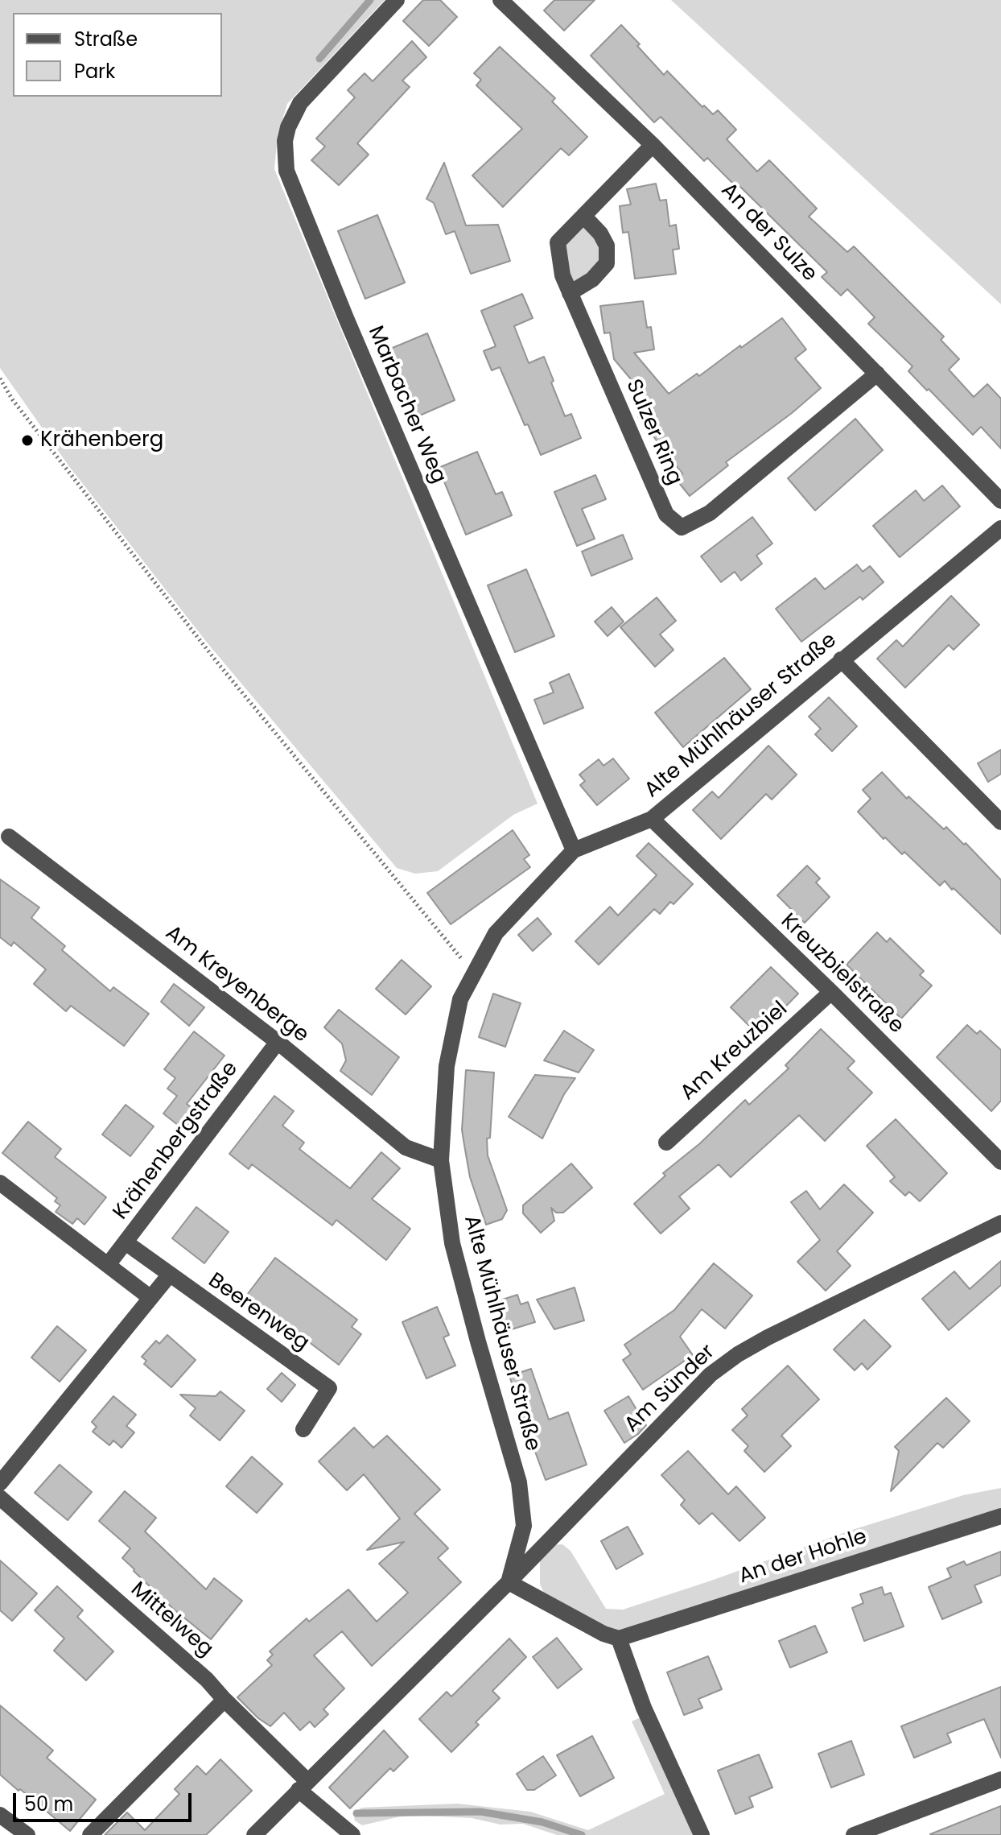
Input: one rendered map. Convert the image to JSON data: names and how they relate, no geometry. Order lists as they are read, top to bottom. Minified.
{"streets":{"street":["An der Sulze","Marbacher Weg","Sulzer Ring","Alte Mühlhäuser Straße","Kreuzbielstraße","Am Kreyenberge","Am Kreuzbiel","Krähenbergstraße","Beerenweg","Am Sünder","An der Hohle","Mittelweg"]},"crossings":[["An der Sulze","Sulzer Ring"],["Marbacher Weg","Alte Mühlhäuser Straße"],["Alte Mühlhäuser Straße","Kreuzbielstraße"],["Alte Mühlhäuser Straße","Am Kreyenberge"],["Alte Mühlhäuser Straße","Am Sünder"],["Kreuzbielstraße","Am Kreuzbiel"],["Am Kreyenberge","Krähenbergstraße"],["Krähenbergstraße","Beerenweg"]],"places":["Krähenberg"],"legend":["Straße","Park"],"scale_bar":"50 m"}
